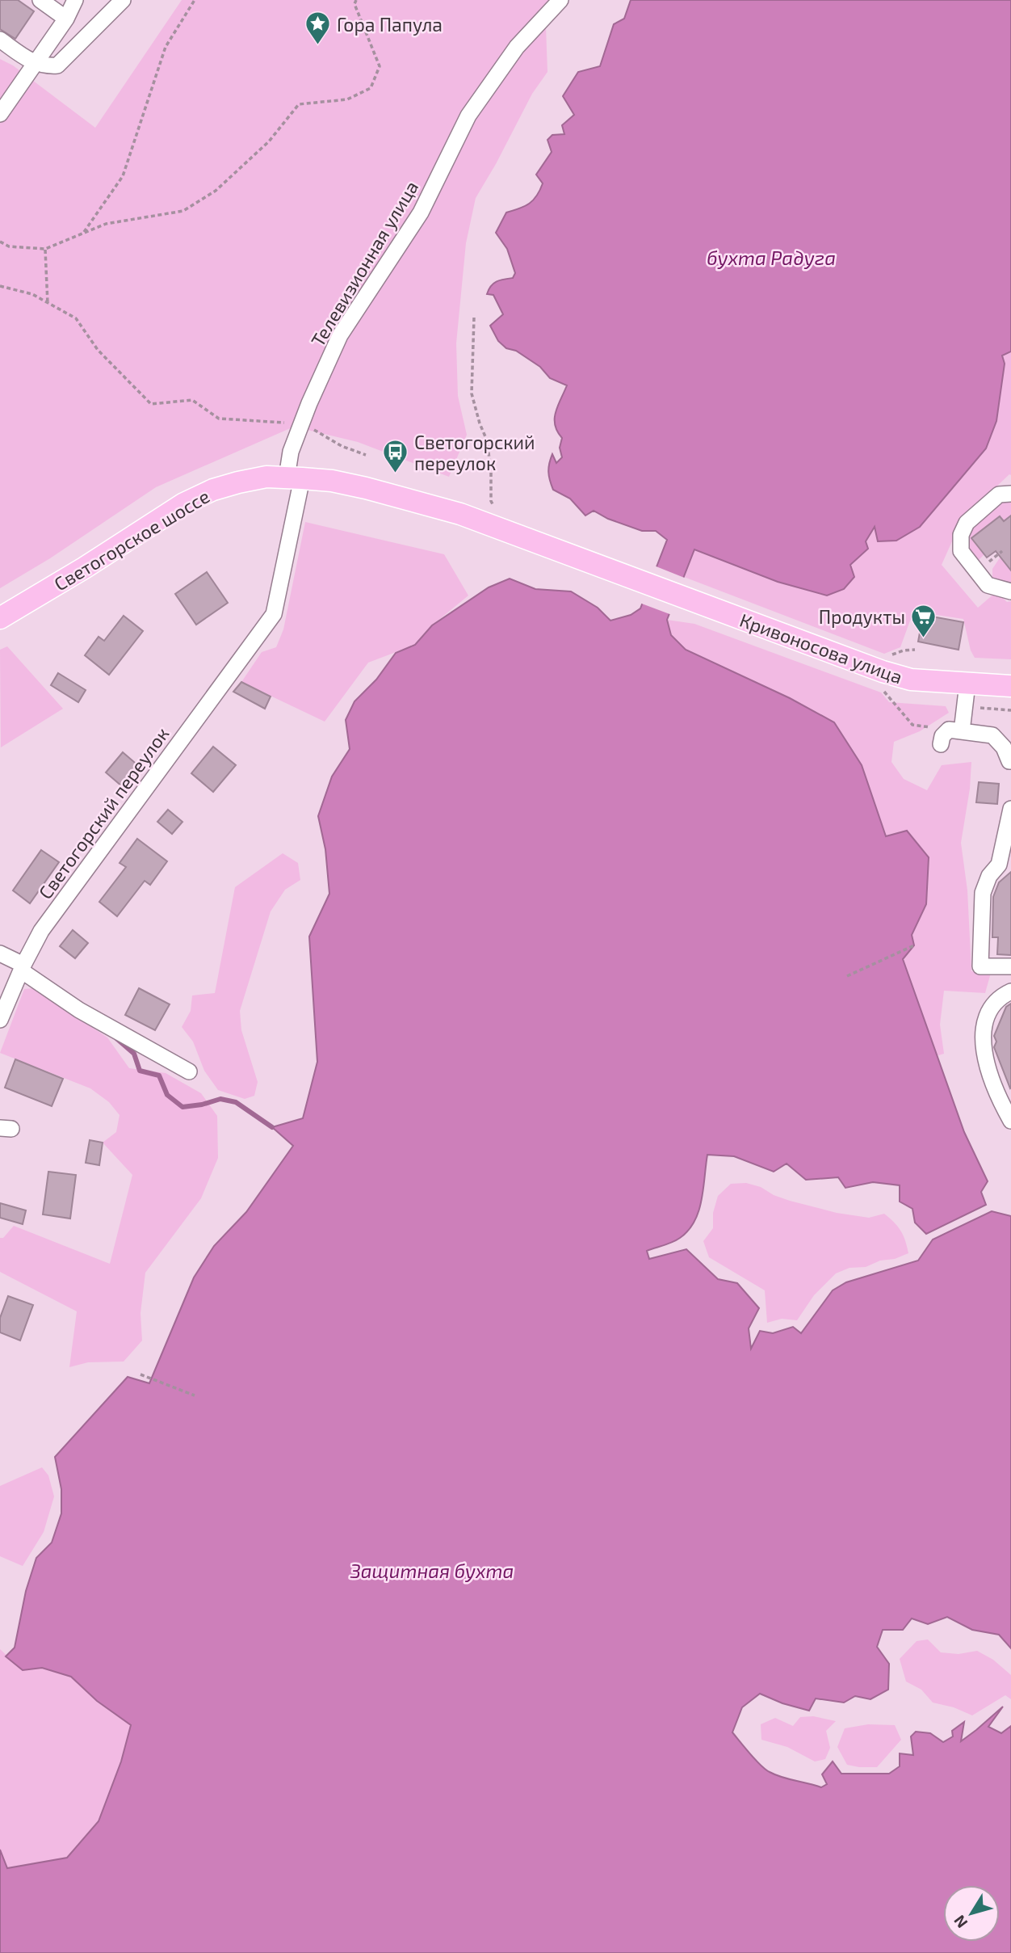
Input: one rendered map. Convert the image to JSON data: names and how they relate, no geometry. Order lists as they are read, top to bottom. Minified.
{"streets":{"main road":["Светогорское шоссе","Кривоносова улица"],"street":["Телевизионная улица","Светогорский переулок"]},"crossings":[["Телевизионная улица","Светогорское шоссе"],["Телевизионная улица","Светогорский переулок"],["Светогорское шоссе","Кривоносова улица"],["Светогорское шоссе","Светогорский переулок"]],"water":["бухта Радуга","Защитная бухта"],"places":{"place":["Гора Папула"],"bus stop":["Светогорский переулок"],"supermarket":["Продукты"]},"north":"bottom left"}
